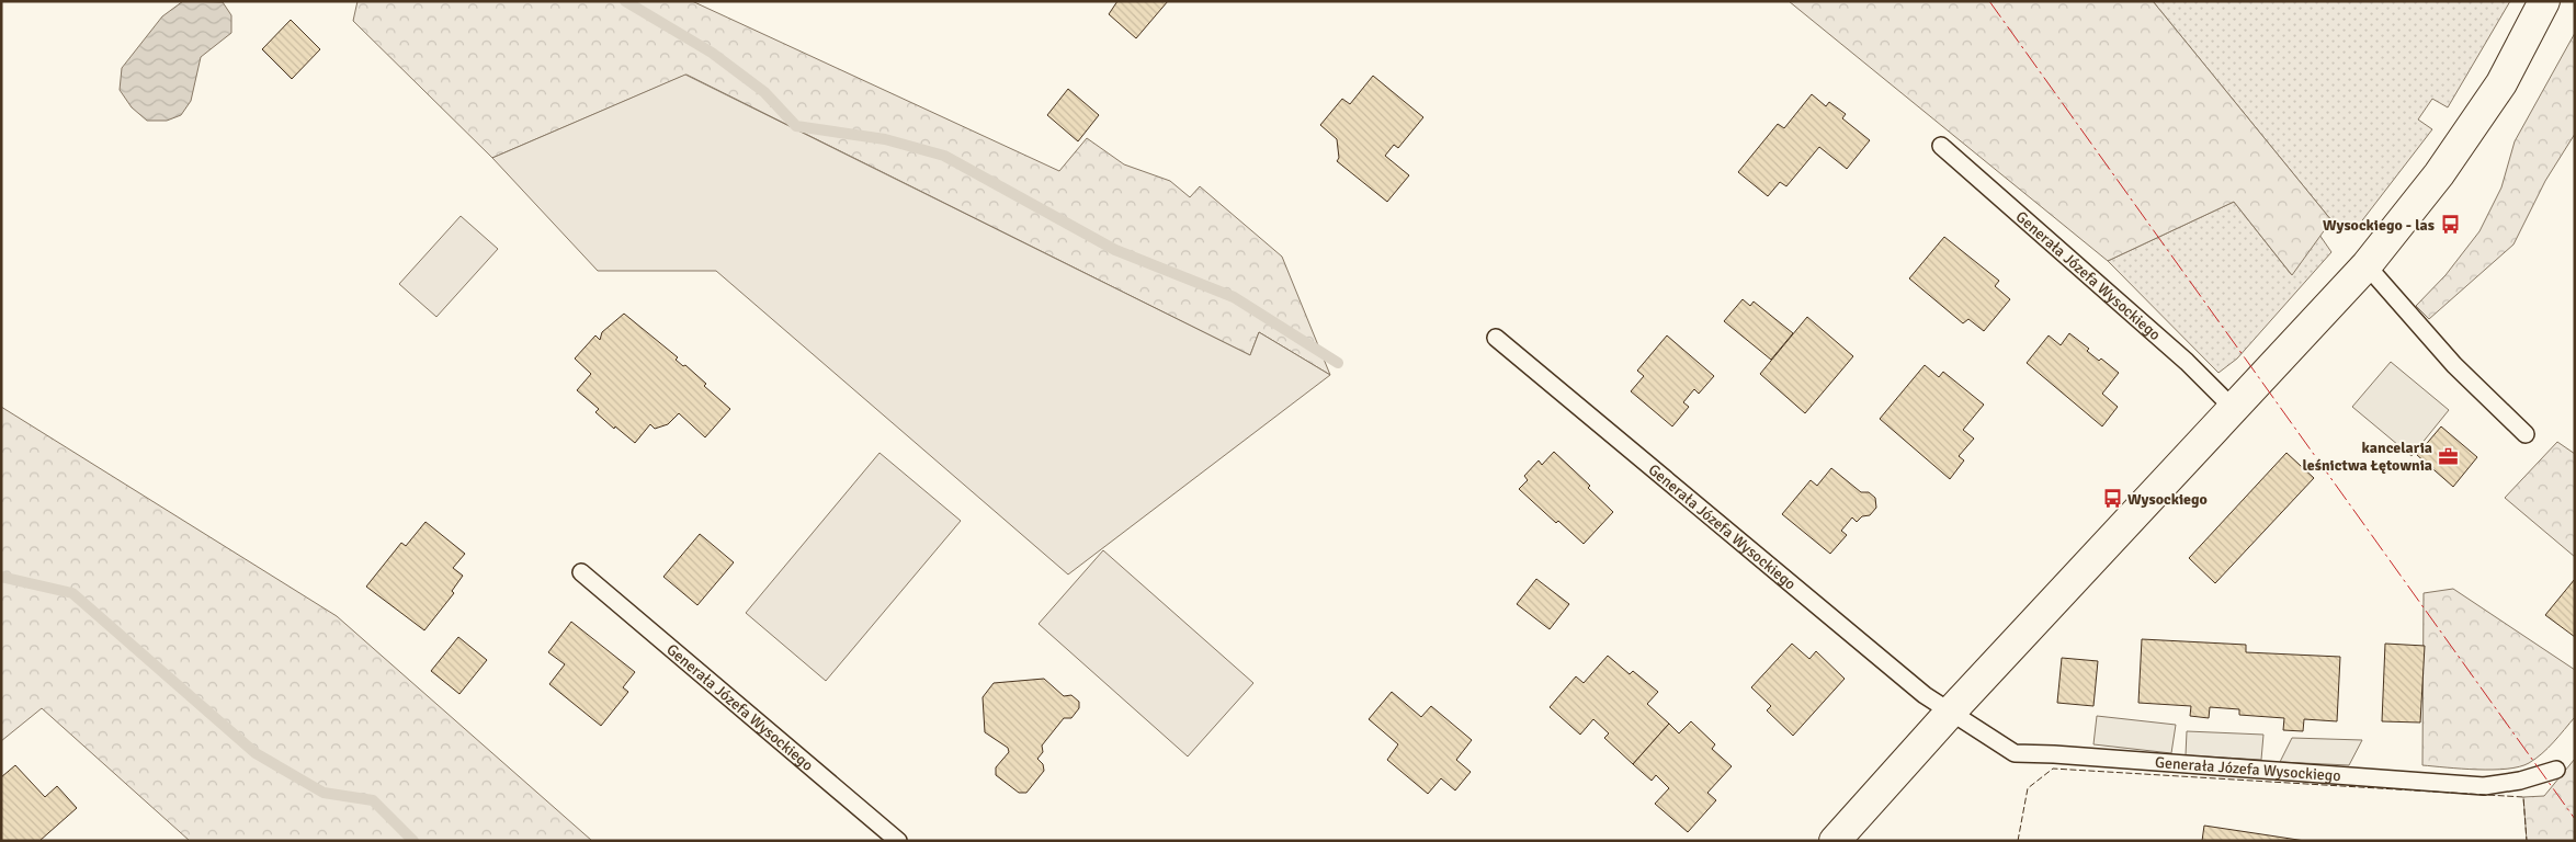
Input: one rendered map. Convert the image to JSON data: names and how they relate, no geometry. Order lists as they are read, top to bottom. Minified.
{"streets":{"lane":["Generała Józefa Wysockiego"]},"places":{"bus stop":["Wysockiego - las","Wysockiego"],"office":["kancelaria leśnictwa Łętownia"]}}
